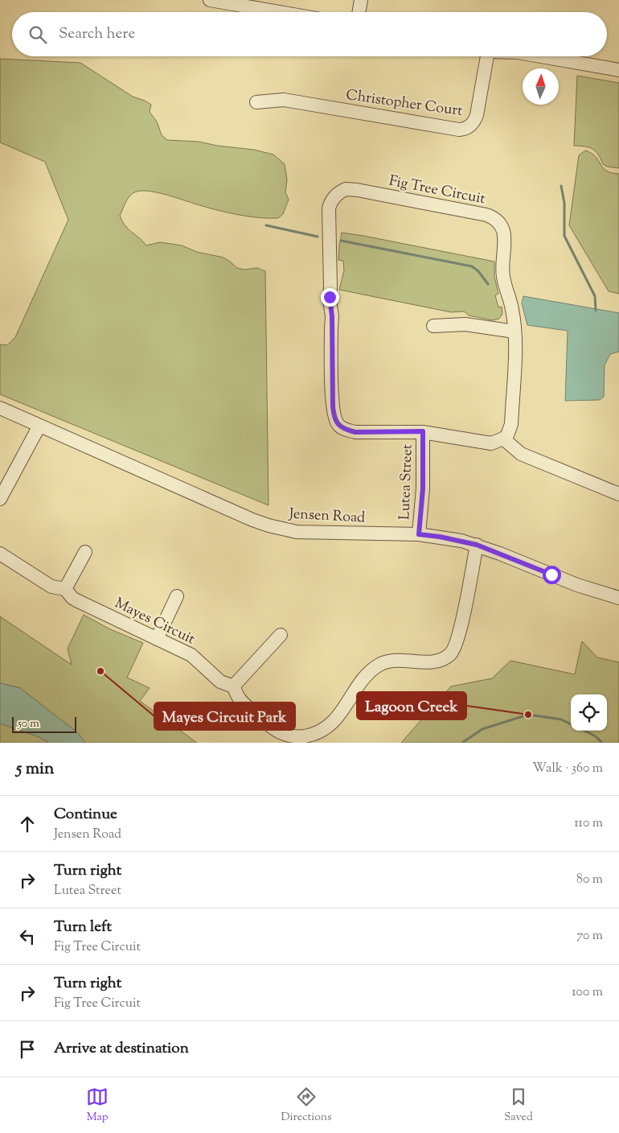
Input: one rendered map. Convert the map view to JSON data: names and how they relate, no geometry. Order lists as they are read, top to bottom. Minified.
{"streets":{"street":["Christopher Court","Fig Tree Circuit","Lutea Street","Jensen Road","Mayes Circuit"]},"crossings":[["Fig Tree Circuit","Lutea Street"],["Lutea Street","Jensen Road"],["Jensen Road","Mayes Circuit"]],"places":["Mayes Circuit Park","Lagoon Creek"],"scale_bar":"50 m","north":"top","page":{"search":"Search here","scale":"50 m","heading":["5 min","Walk · 360 m"],"list":[["Continue","Jensen Road","110 m"],["Turn right","Lutea Street","80 m"],["Turn left","Fig Tree Circuit","70 m"],["Turn right","Fig Tree Circuit","100 m"],"Arrive at destination"],"nav":["Map","Directions","Saved"]}}
